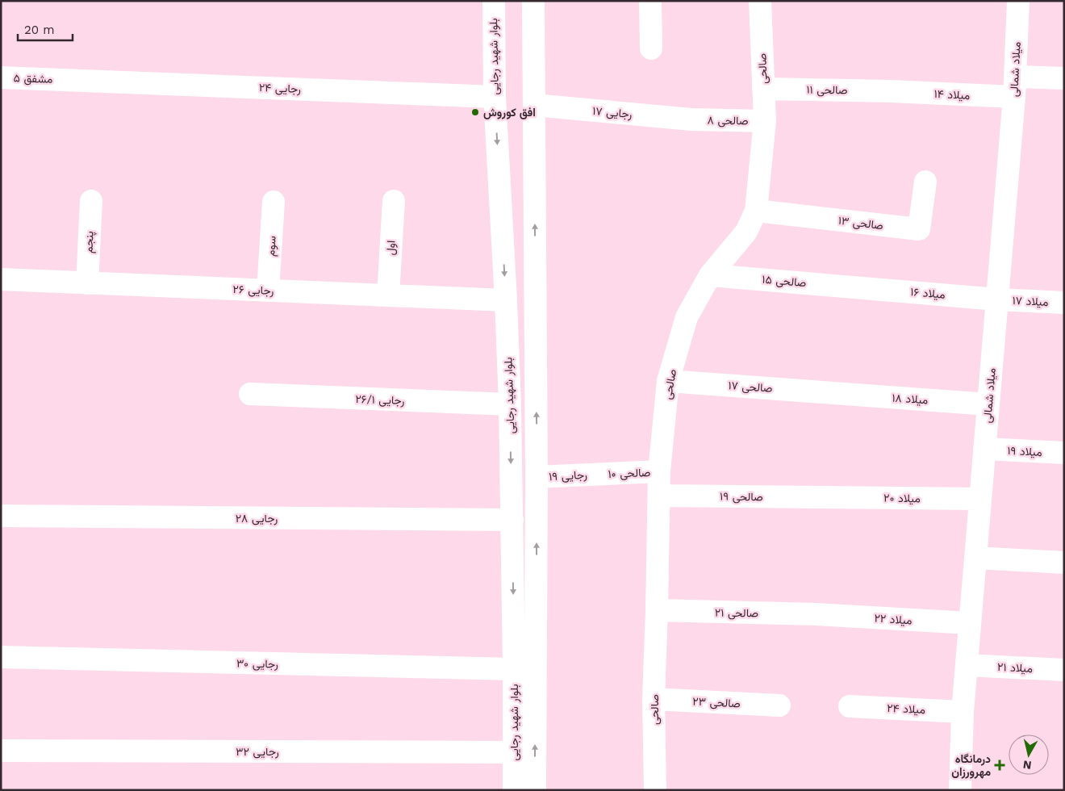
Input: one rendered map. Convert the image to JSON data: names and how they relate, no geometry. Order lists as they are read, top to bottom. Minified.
{"streets":{"street":["بلوار شهید رجایی","صالحی","میلاد شمالی","مشفق ۵","رجایی ۲۴","صالحی ۱۱","میلاد ۱۴","رجایی ۱۷","صالحی ۸","صالحی ۱۳","پنجم","سوم","اول","صالحی ۱۵","رجایی ۲۶","میلاد ۱۶","میلاد ۱۷","صالحی ۱۷","میلاد ۱۸","رجایی ۲۶/۱","میلاد ۱۹","صالحی ۱۰","رجایی ۱۹","صالحی ۱۹","میلاد ۲۰","رجایی ۲۸","صالحی ۲۱","میلاد ۲۲","رجایی ۳۰","میلاد ۲۱","صالحی ۲۳","میلاد ۲۴","رجایی ۳۲"]},"crossings":[["بلوار شهید رجایی","رجایی ۲۴"],["بلوار شهید رجایی","رجایی ۱۷"],["بلوار شهید رجایی","رجایی ۲۶"],["بلوار شهید رجایی","رجایی ۲۶/۱"],["بلوار شهید رجایی","رجایی ۱۹"],["بلوار شهید رجایی","رجایی ۲۸"],["بلوار شهید رجایی","رجایی ۳۰"],["بلوار شهید رجایی","رجایی ۳۲"],["صالحی","صالحی ۱۱"],["صالحی","صالحی ۸"],["صالحی","صالحی ۱۳"],["صالحی","صالحی ۱۵"],["صالحی","صالحی ۱۷"],["صالحی","صالحی ۱۰"],["صالحی","صالحی ۱۹"],["صالحی","صالحی ۲۱"],["صالحی","صالحی ۲۳"],["میلاد شمالی","میلاد ۱۴"],["میلاد شمالی","میلاد ۱۶"],["میلاد شمالی","میلاد ۱۷"],["میلاد شمالی","میلاد ۱۸"],["میلاد شمالی","میلاد ۱۹"],["میلاد شمالی","میلاد ۲۰"],["میلاد شمالی","میلاد ۲۲"],["میلاد شمالی","میلاد ۲۱"],["میلاد شمالی","میلاد ۲۴"],["مشفق ۵","رجایی ۲۴"],["صالحی ۱۱","میلاد ۱۴"],["رجایی ۱۷","صالحی ۸"],["پنجم","رجایی ۲۶"],["سوم","رجایی ۲۶"],["اول","رجایی ۲۶"],["صالحی ۱۵","میلاد ۱۶"],["میلاد ۱۶","میلاد ۱۷"],["صالحی ۱۷","میلاد ۱۸"],["صالحی ۱۰","رجایی ۱۹"],["صالحی ۱۹","میلاد ۲۰"],["صالحی ۲۱","میلاد ۲۲"]],"places":{"other":["افق کوروش"],"health":["درمانگاه مهرورزان"]},"scale_bar":"20 m","north":"bottom"}
